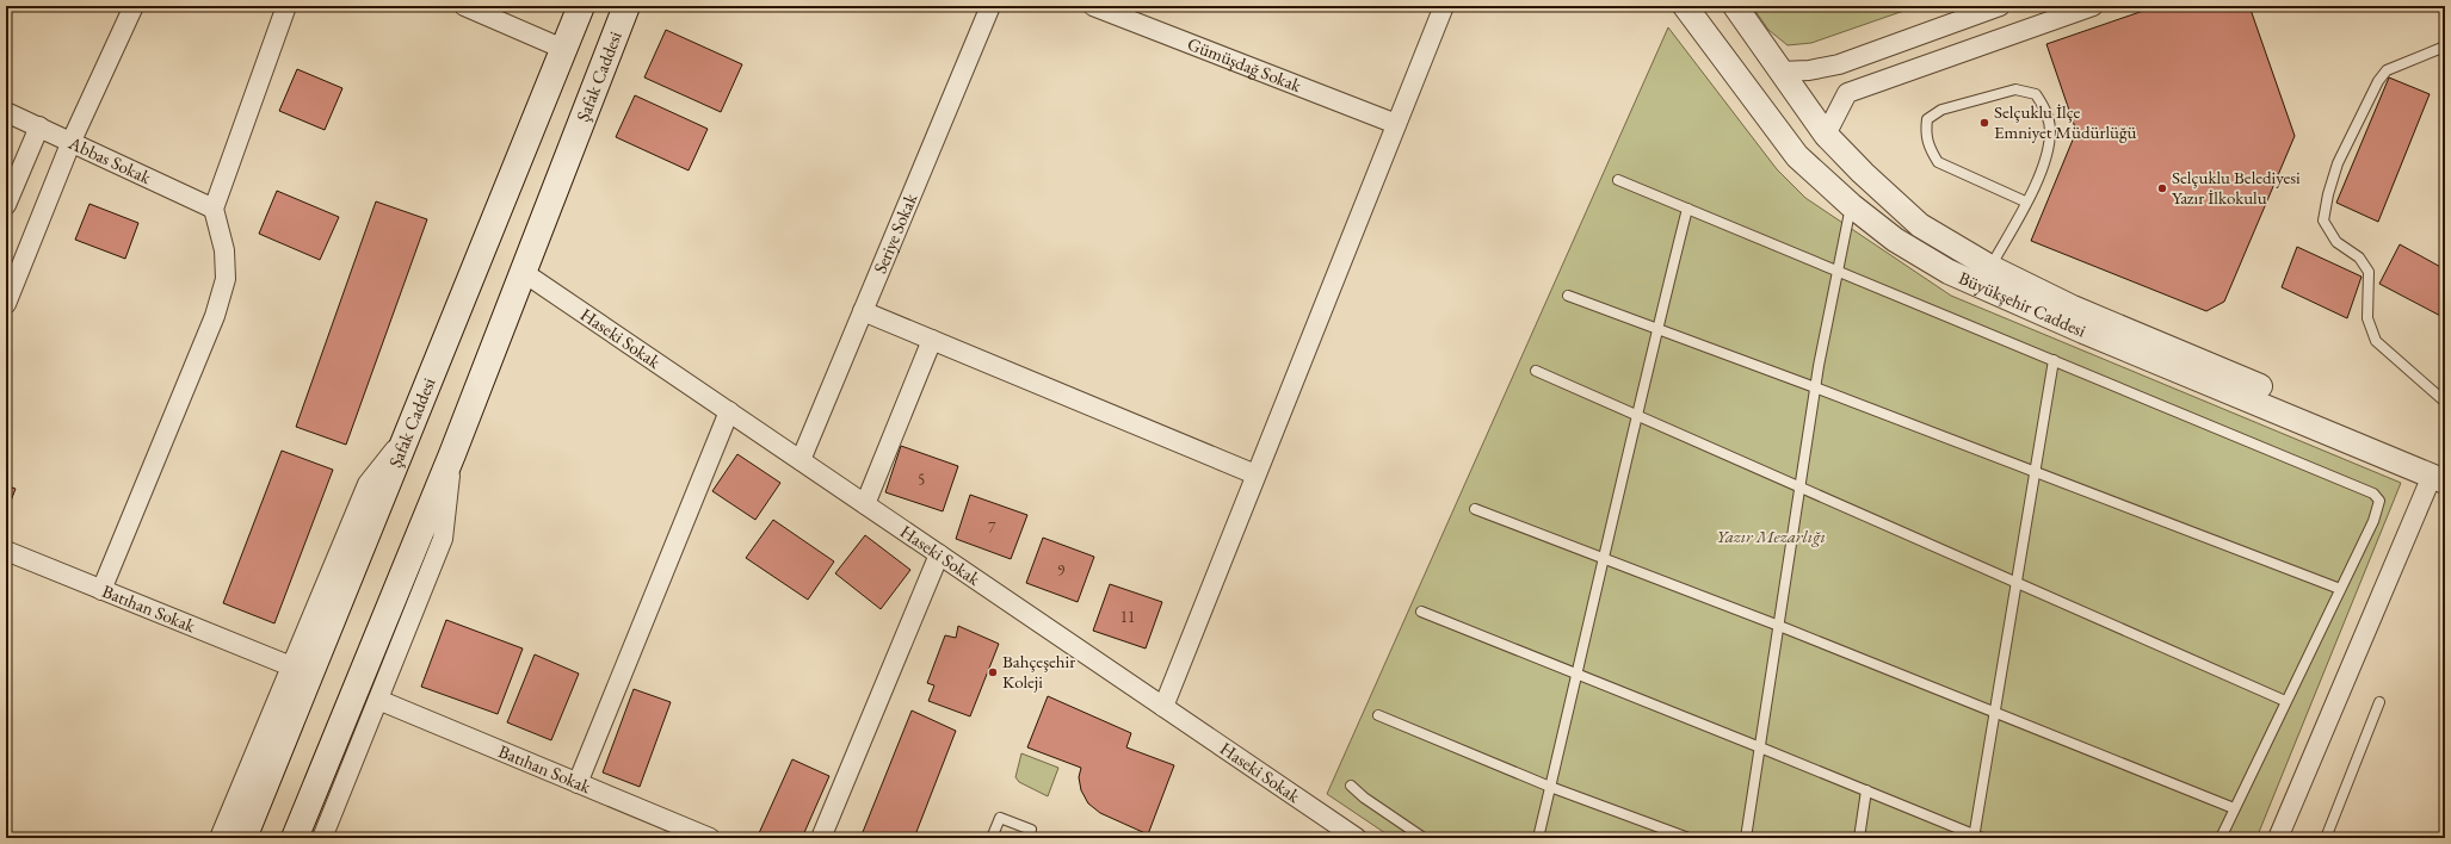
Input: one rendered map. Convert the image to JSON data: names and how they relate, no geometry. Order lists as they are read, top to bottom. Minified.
{"streets":{"main road":["Şafak Caddesi"],"street":["Gümüşdağ Sokak","Abbas Sokak","Seriye Sokak","Büyükşehir Caddesi","Haseki Sokak","Batıhan Sokak"]},"crossings":[["Şafak Caddesi","Haseki Sokak"],["Seriye Sokak","Haseki Sokak"]],"parks":["Yazır Mezarlığı"],"places":["Selçuklu İlçe Emniyet Müdürlüğü","Selçuklu Belediyesi Yazır İlkokulu","Bahçeşehir Koleji"],"house_numbers":["5","7","9","11"]}
